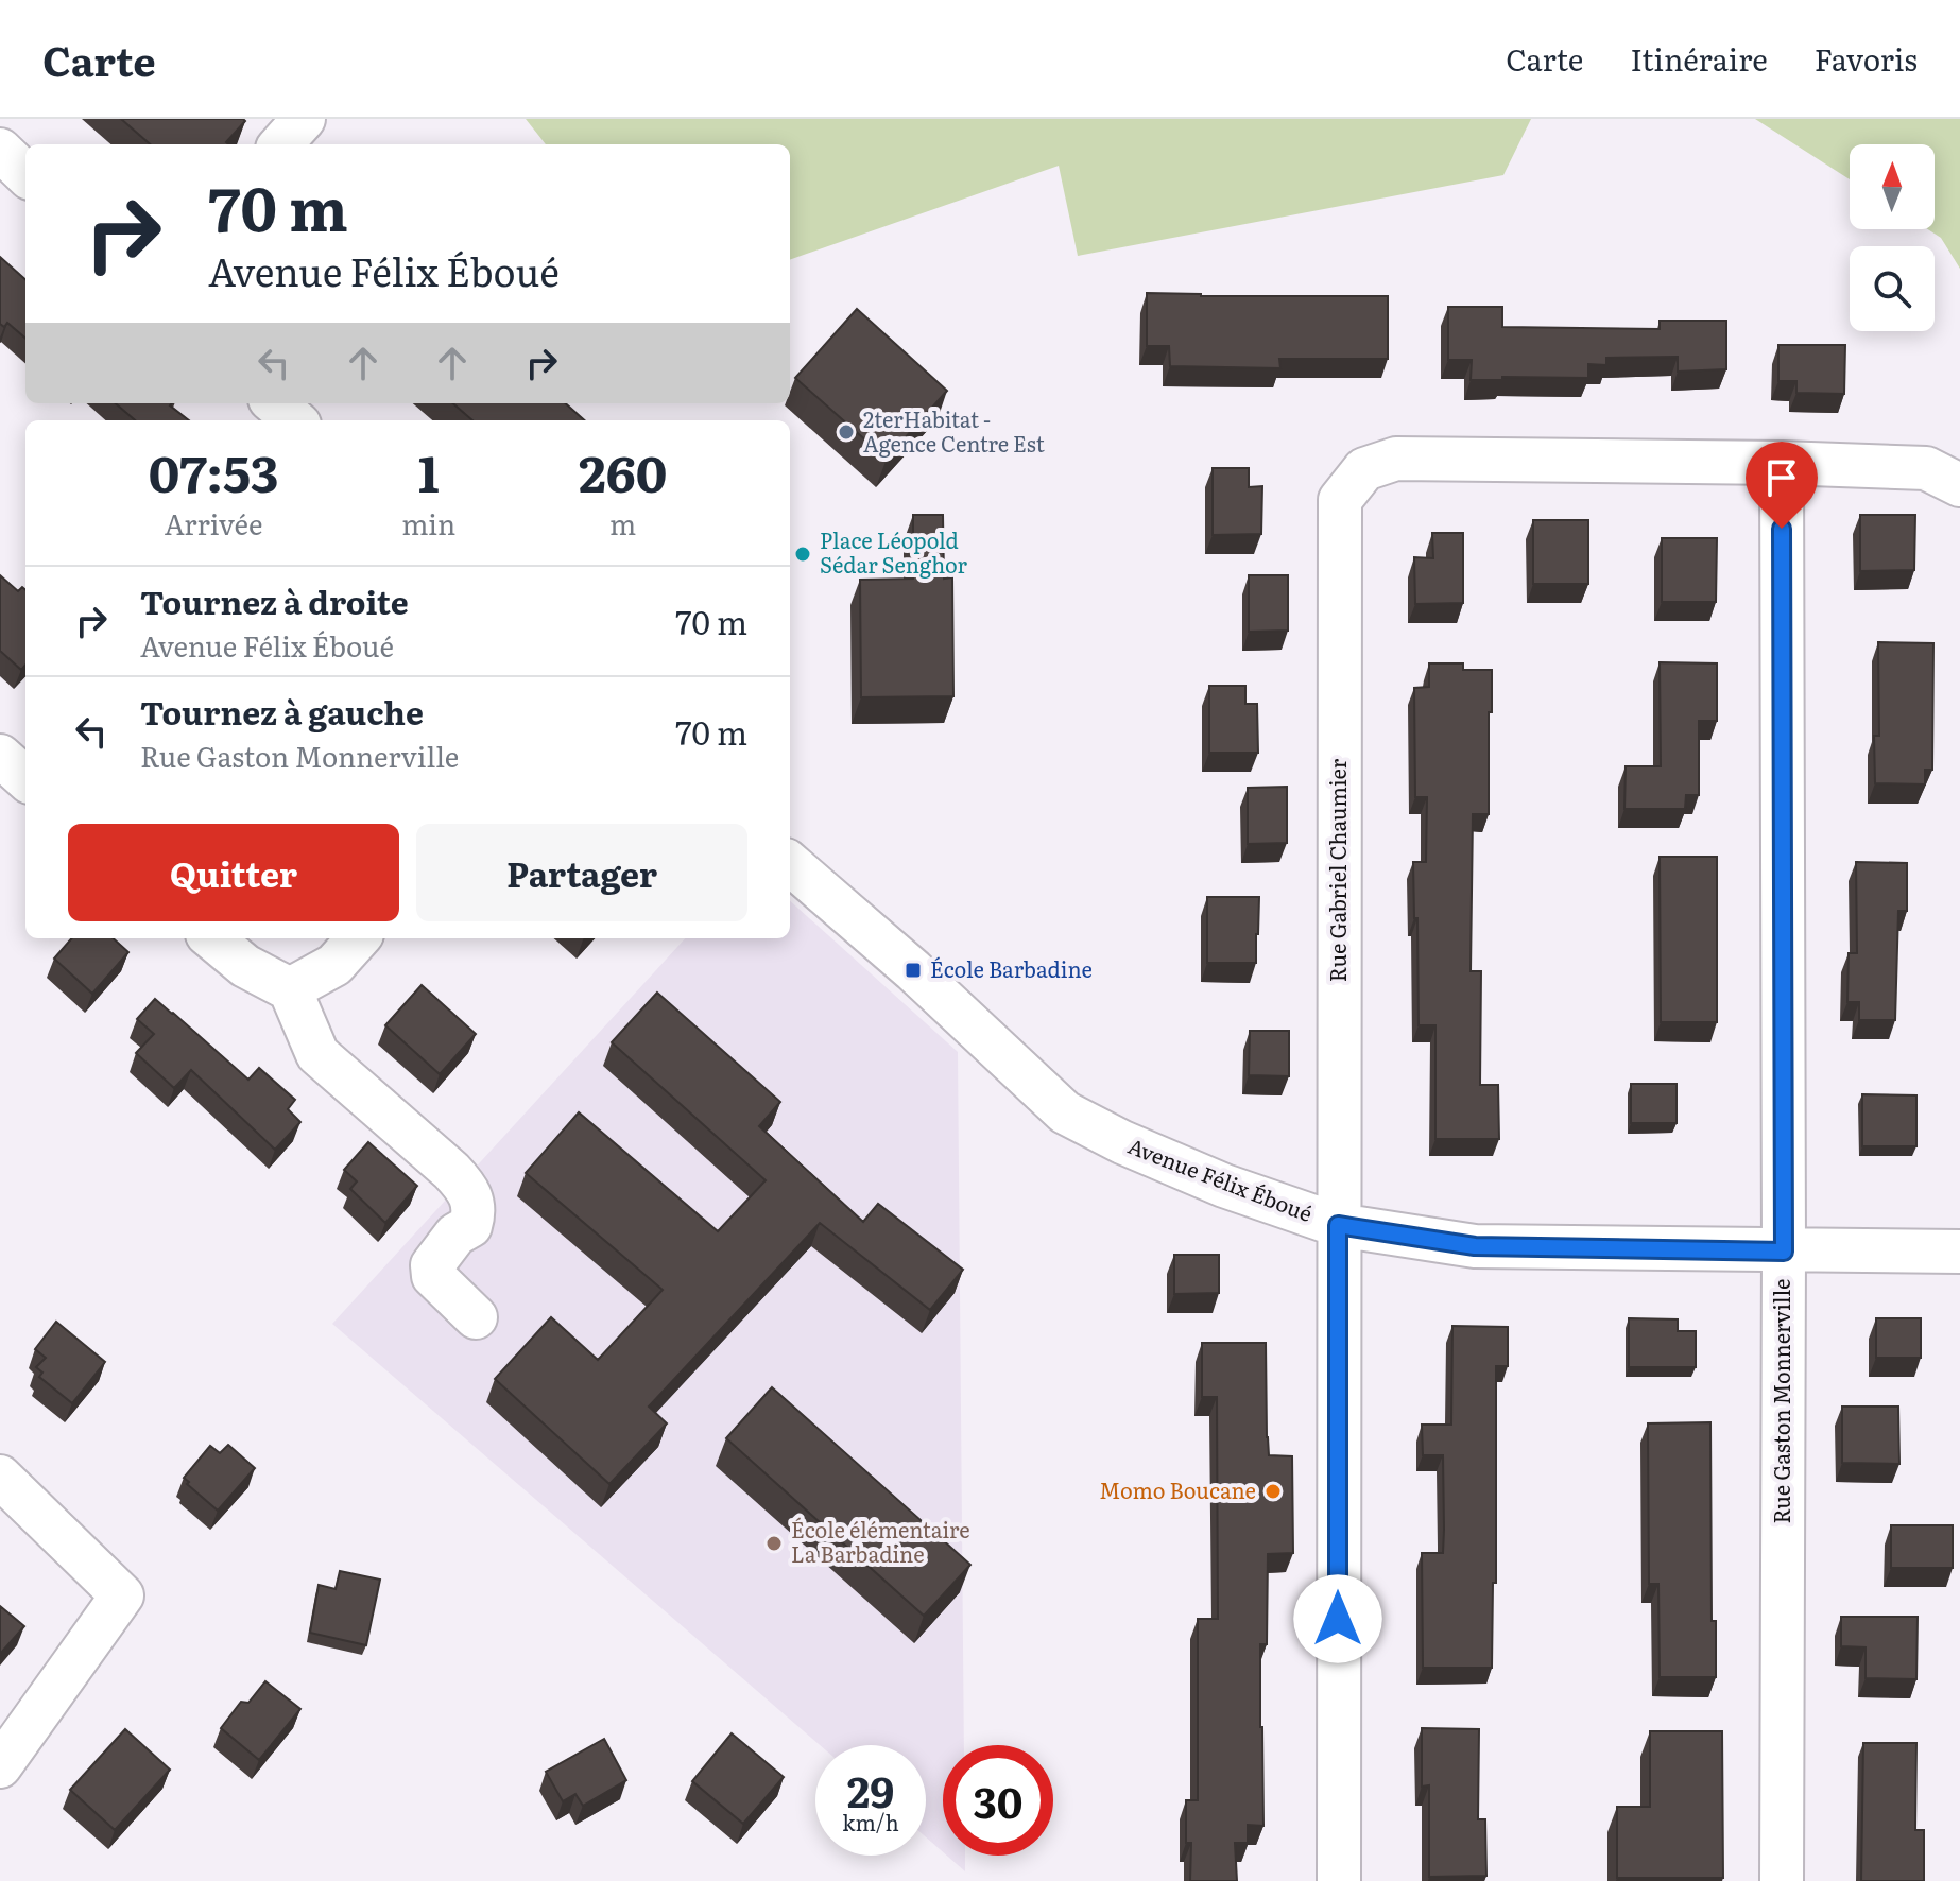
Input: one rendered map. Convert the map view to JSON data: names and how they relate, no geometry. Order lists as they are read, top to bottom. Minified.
{"streets":{"street":["Rue Gabriel Chaumier","Avenue Félix Éboué","Rue Gaston Monnerville"]},"crossings":[["Rue Gabriel Chaumier","Avenue Félix Éboué"],["Rue Gabriel Chaumier","Rue Gaston Monnerville"],["Avenue Félix Éboué","Rue Gaston Monnerville"]],"places":{"other":["2terHabitat - Agence Centre Est","Place Léopold Sédar Senghor","Momo Boucane","École élémentaire La Barbadine"],"transit":["École Barbadine"]},"north":"top","page":{"header":"Carte","nav":["Carte","Itinéraire","Favoris"],"turn":["70 m","Avenue Félix Éboué"],"eta":["07:53","Arrivée","1","min","260","m"],"list":[{"name":"Tournez à droite","note":"Avenue Félix Éboué","value":"70 m"},{"name":"Tournez à gauche","note":"Rue Gaston Monnerville","value":"70 m"}],"buttons":["Quitter","Partager"],"speed":"29 km/h","limit":"30"}}
